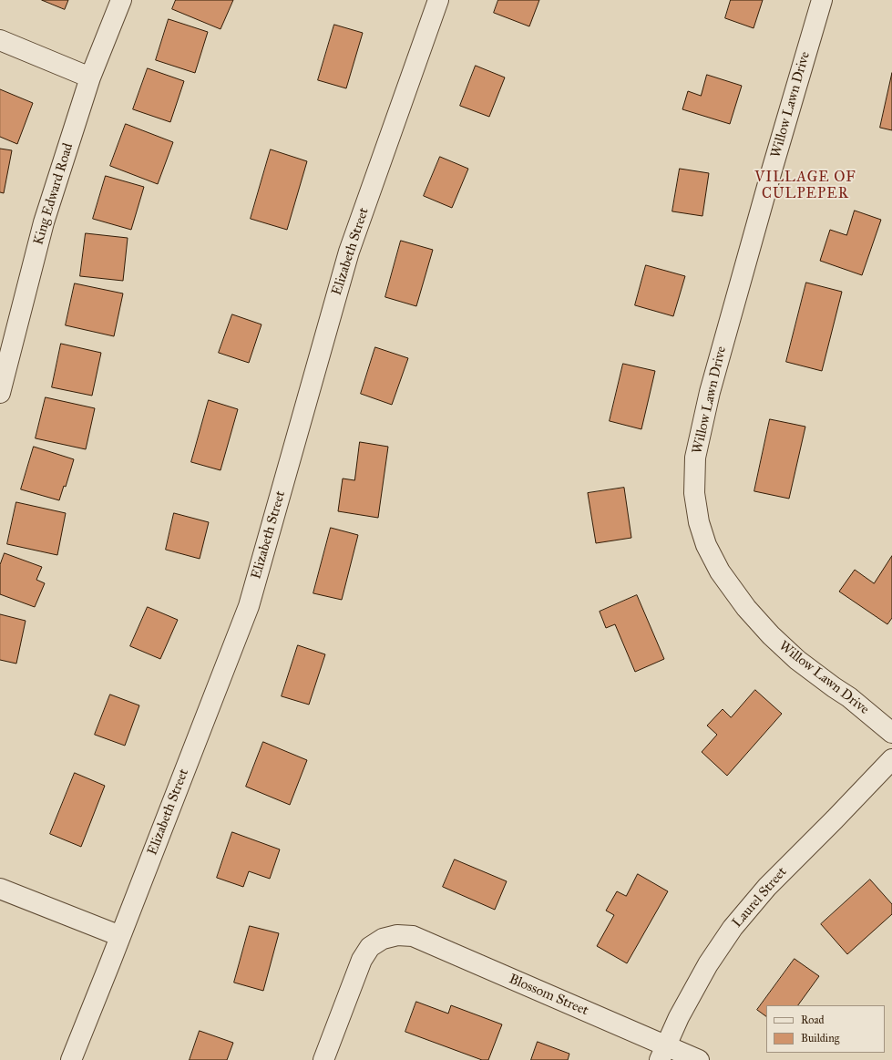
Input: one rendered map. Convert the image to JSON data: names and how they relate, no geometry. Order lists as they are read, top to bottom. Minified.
{"streets":{"street":["Willow Lawn Drive","King Edward Road","Elizabeth Street","Laurel Street","Blossom Street"]},"crossings":[["Laurel Street","Blossom Street"]],"districts":["VILLAGE OF CULPEPER"],"legend":["Road","Building"]}
